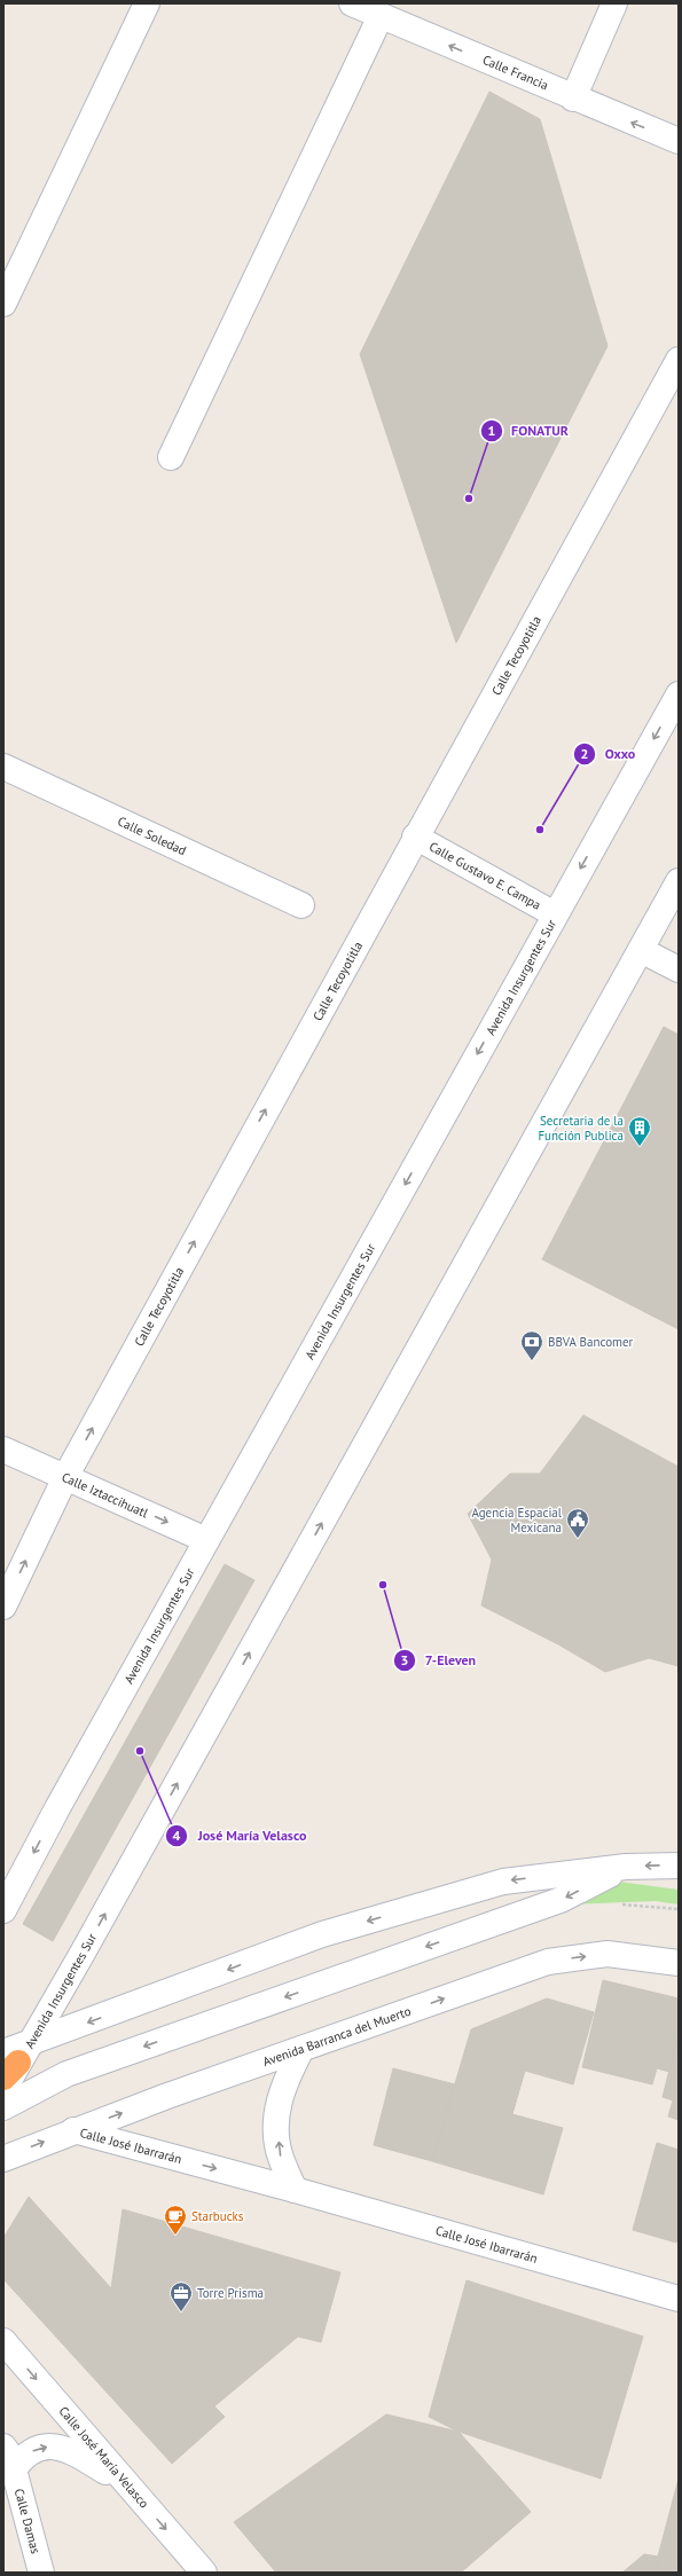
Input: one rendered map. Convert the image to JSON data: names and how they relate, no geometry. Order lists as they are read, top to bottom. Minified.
{"streets":{"street":["Calle Francia","Calle Tecoyotitla","Calle Soledad","Calle Gustavo E. Campa","Avenida Insurgentes Sur","Calle Iztaccihuatl","Avenida Barranca del Muerto","Calle José Ibarrarán","Calle José María Velasco","Calle Damas"]},"crossings":[["Calle Tecoyotitla","Calle Gustavo E. Campa"],["Calle Tecoyotitla","Calle Iztaccihuatl"],["Calle Gustavo E. Campa","Avenida Insurgentes Sur"],["Avenida Insurgentes Sur","Calle Iztaccihuatl"],["Avenida Barranca del Muerto","Calle José Ibarrarán"]],"one_way":["Calle Francia","Calle Tecoyotitla","Calle Iztaccihuatl","Calle José Ibarrarán","Calle José María Velasco"],"places":{"other":["FONATUR","Oxxo","7-Eleven","José María Velasco"],"building":["Secretaria de la Función Publica"],"bank":["BBVA Bancomer"],"public building":["Agencia Espacial Mexicana"],"cafe":["Starbucks"],"office":["Torre Prisma"]}}
